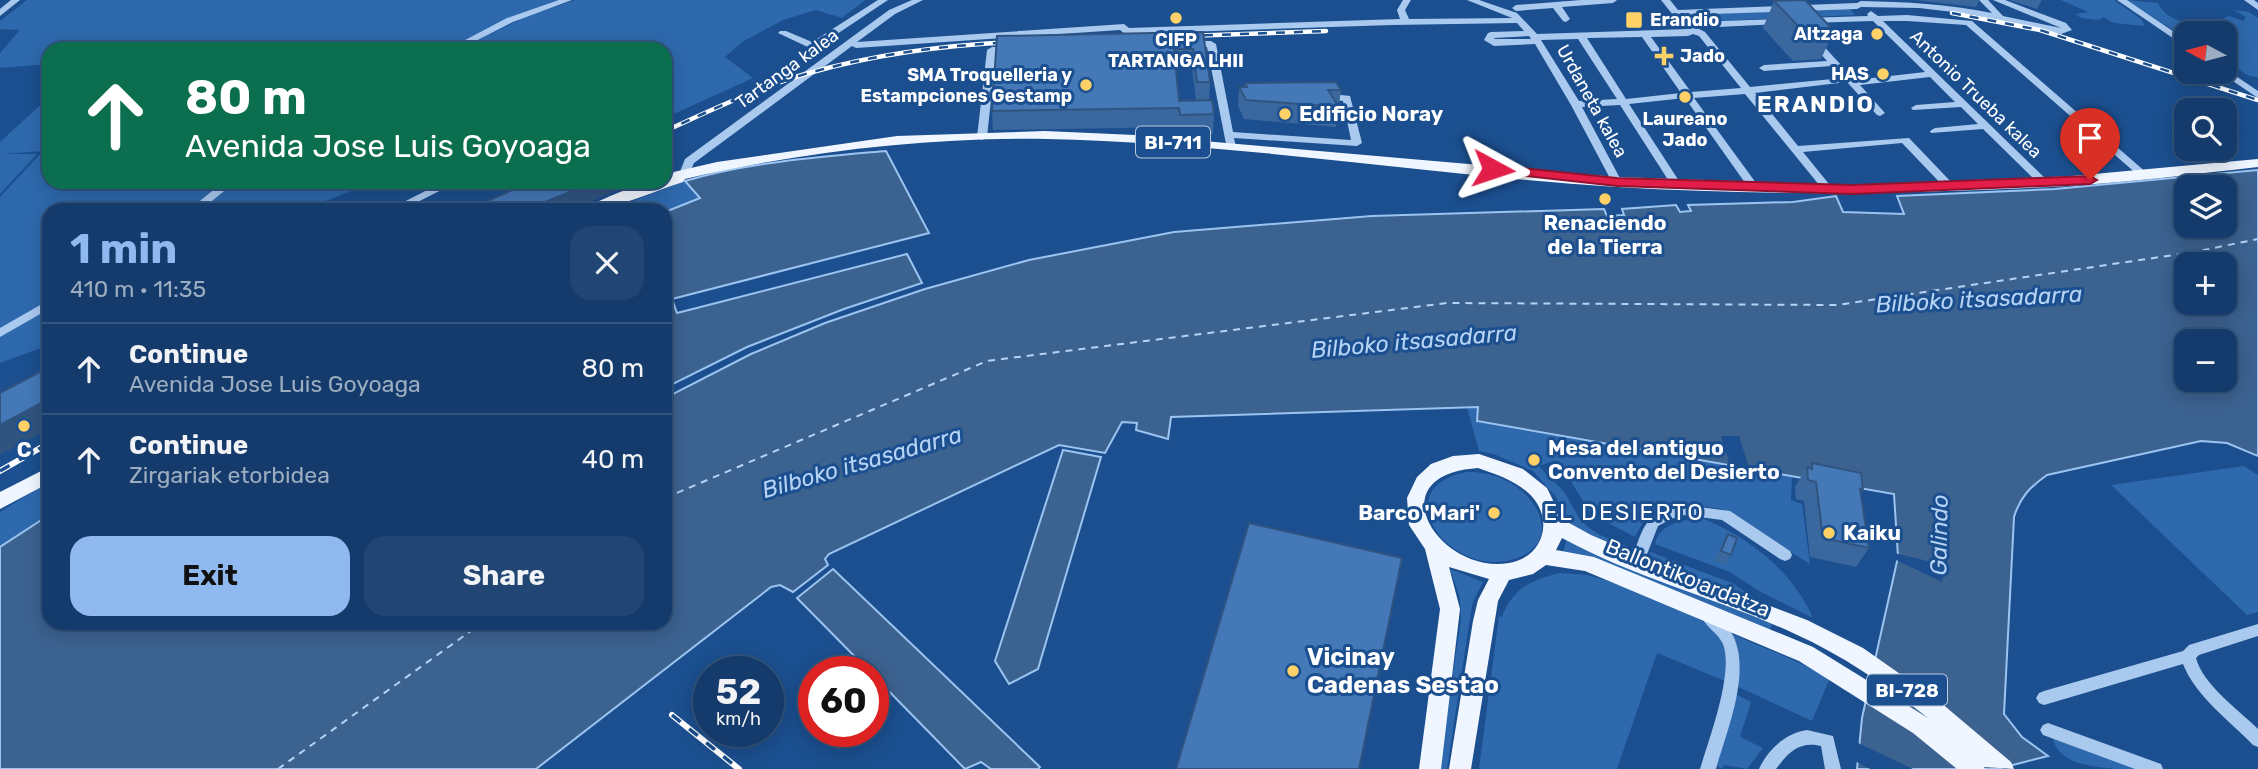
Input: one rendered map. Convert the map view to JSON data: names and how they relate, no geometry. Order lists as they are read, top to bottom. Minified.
{"streets":{"main road":["BI-711","Ballontiko ardatza","BI-728"],"street":["Tartanga kalea","Antonio Trueba kalea","Urdaneta kalea"]},"crossings":[["Tartanga kalea","BI-711"],["Antonio Trueba kalea","BI-711"],["Urdaneta kalea","BI-711"]],"districts":["ERANDIO","EL DESIERTO"],"water":["Bilboko itsasadarra","Galindo"],"places":{"other":["CIFP TARTANGA LHII","Altzaga","HAS","SMA Troquelleria y Estampciones Gestamp","Laureano Jado","Edificio Noray","Renaciendo de la Tierra","C","Mesa del antiguo Convento del Desierto","Barco 'Mari'","Kaiku","Vicinay Cadenas Sestao"],"transit":["Erandio"],"health":["Jado"]},"north":"left","page":{"map_buttons":["+","−"],"turn":["80 m","Avenida Jose Luis Goyoaga"],"heading":["1 min","410 m · 11:35"],"list":[{"name":"Continue","note":"Avenida Jose Luis Goyoaga","value":"80 m"},{"name":"Continue","note":"Zirgariak etorbidea","value":"40 m"}],"buttons":["Exit","Share"],"speed":"52 km/h","limit":"60"}}
